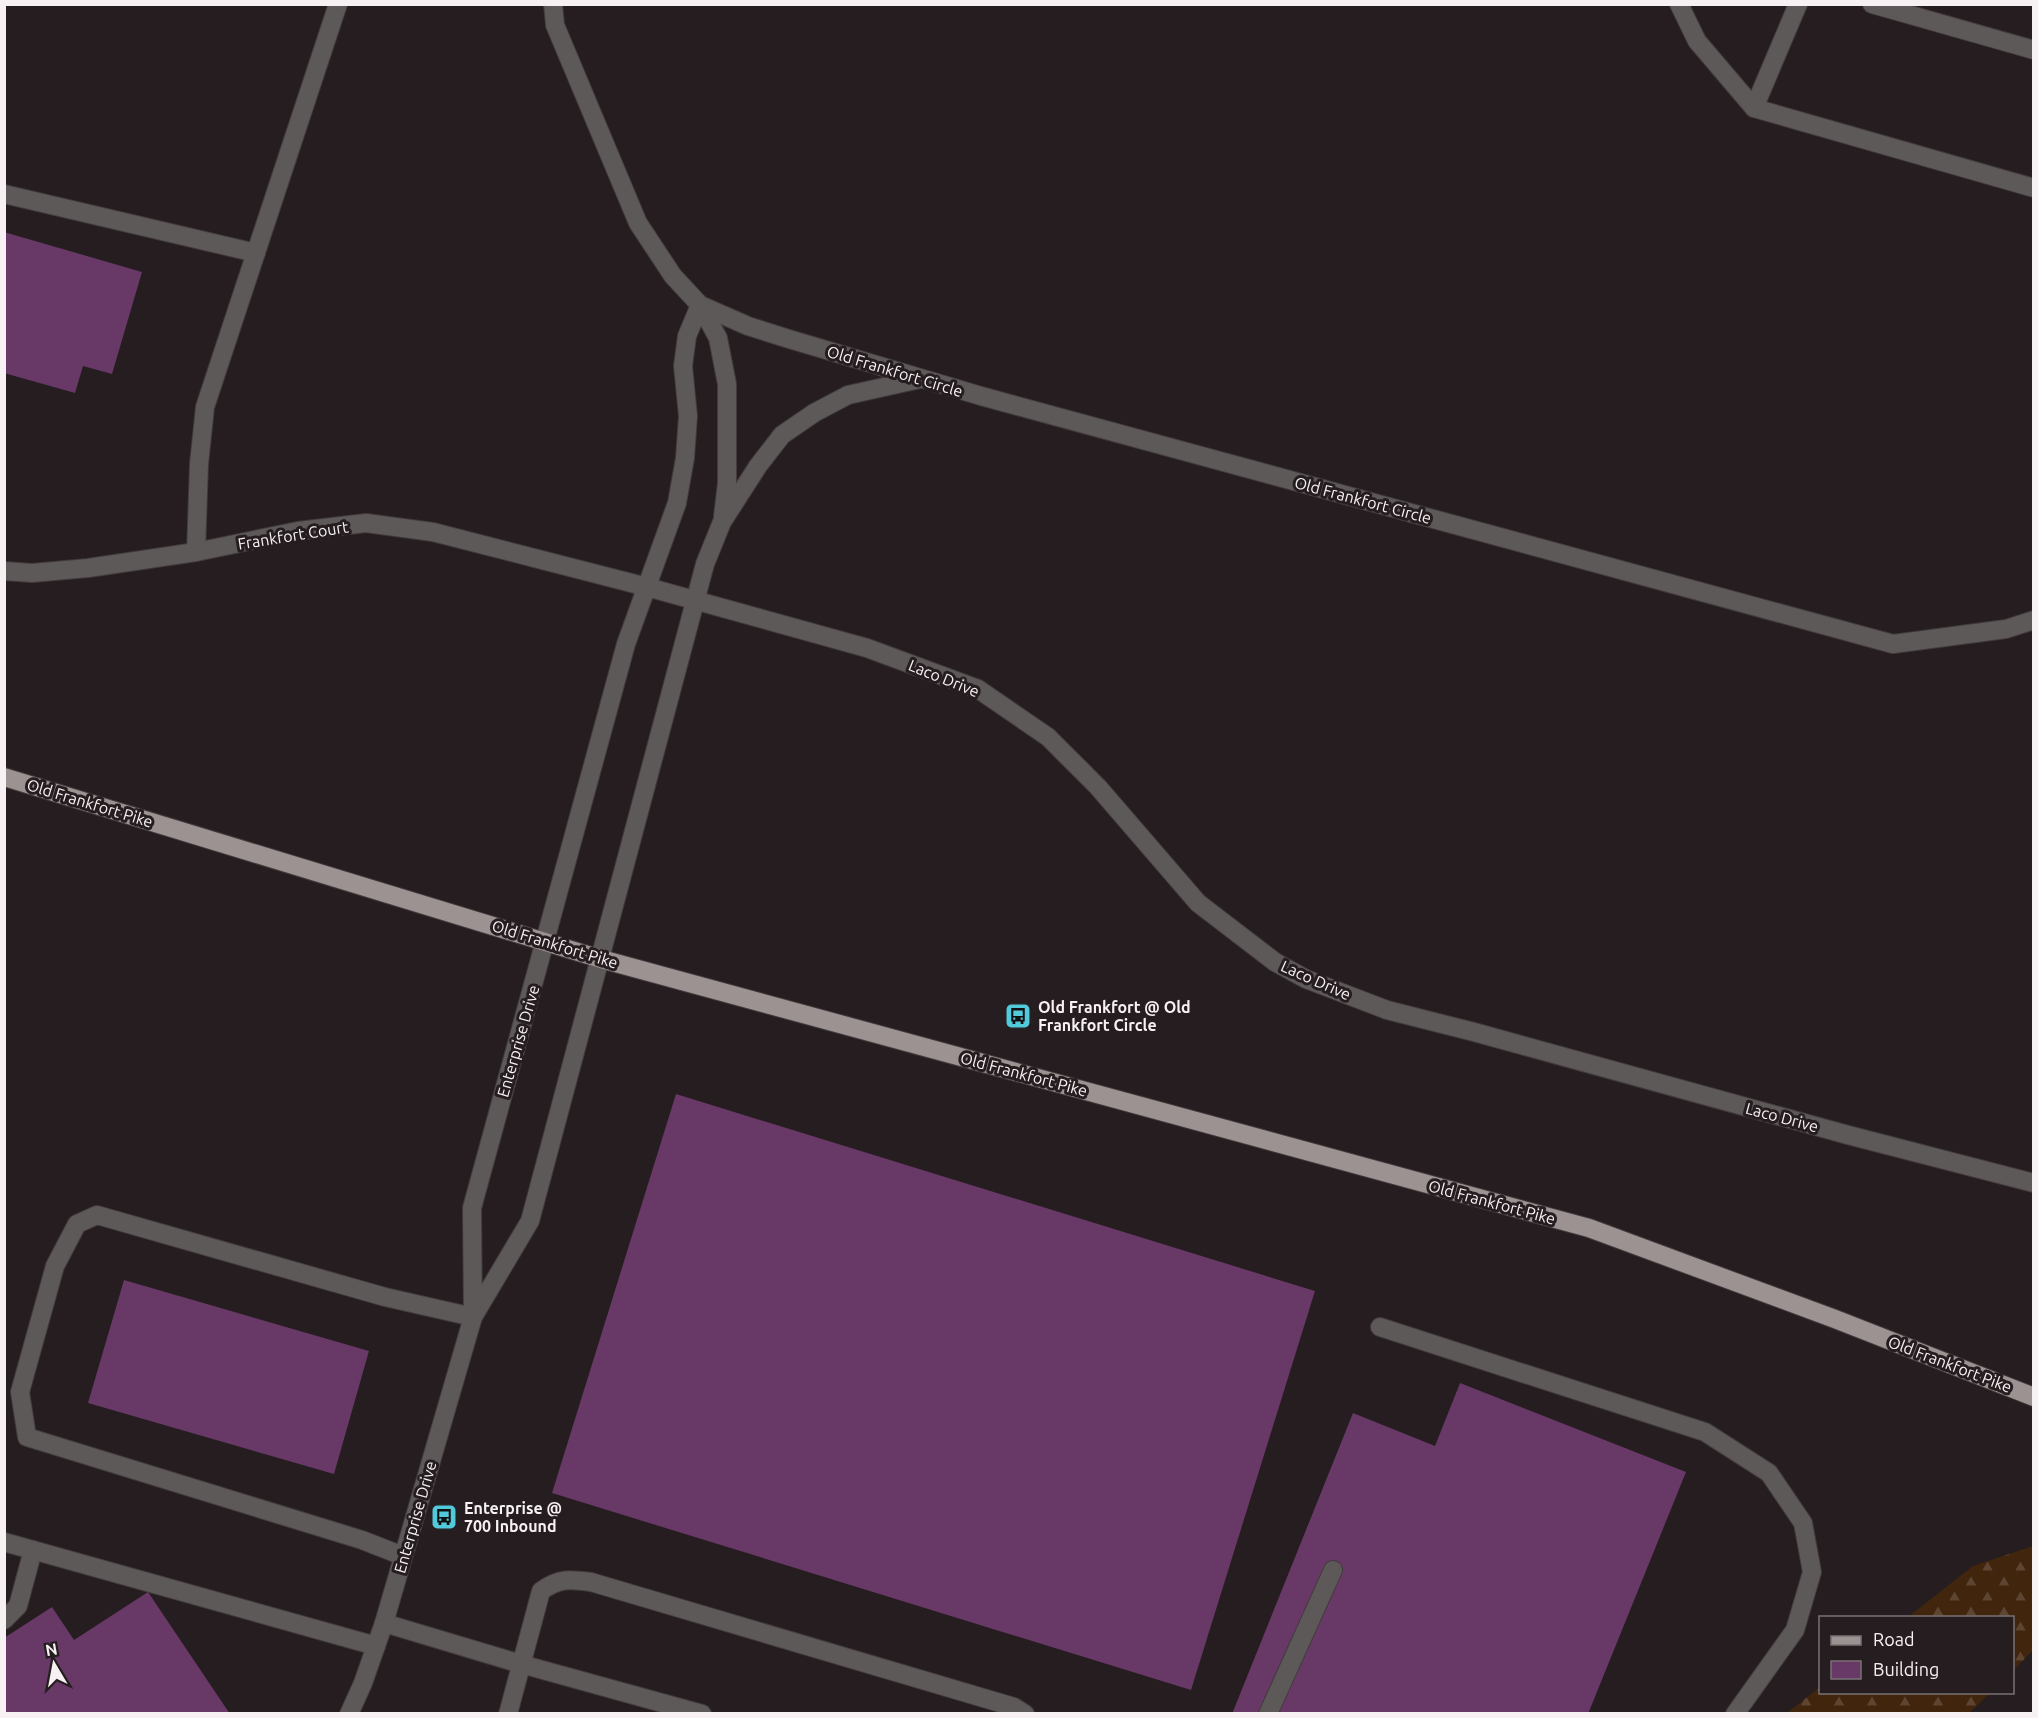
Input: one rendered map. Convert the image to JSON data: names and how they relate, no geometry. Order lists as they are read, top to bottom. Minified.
{"streets":{"main road":["Old Frankfort Pike"],"street":["Old Frankfort Circle","Frankfort Court","Laco Drive","Enterprise Drive"]},"crossings":[["Frankfort Court","Laco Drive"],["Old Frankfort Pike","Enterprise Drive"]],"places":{"bus stop":["Old Frankfort @ Old Frankfort Circle","Enterprise @ 700 Inbound"]},"legend":["Road","Building"],"north":"top"}
